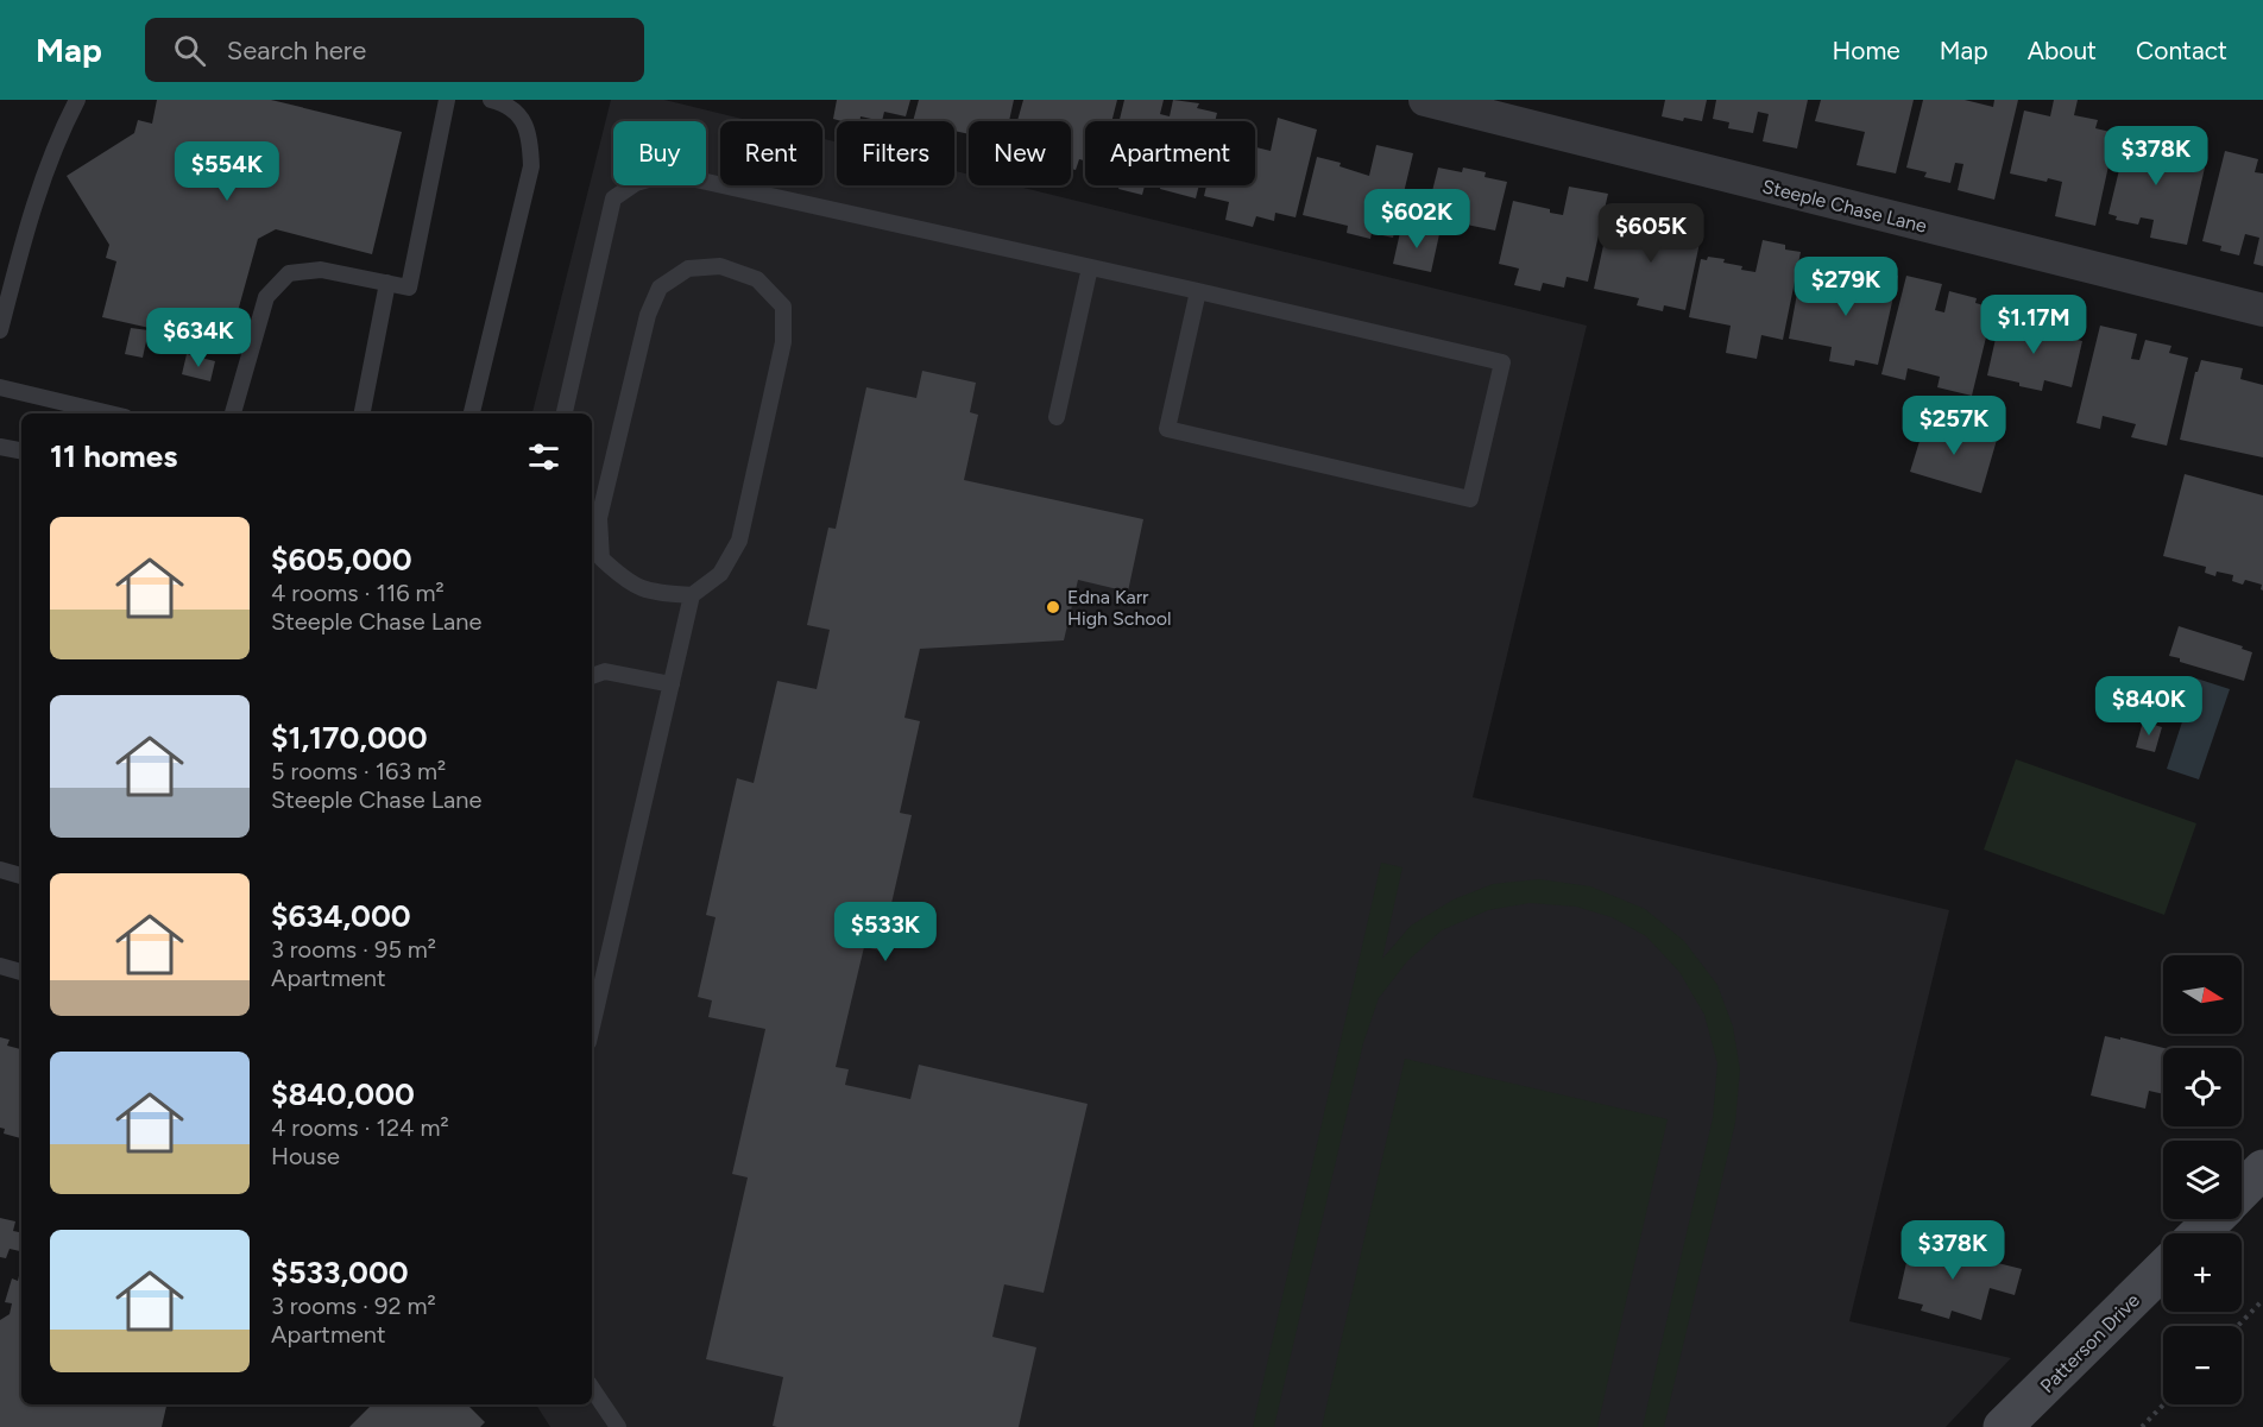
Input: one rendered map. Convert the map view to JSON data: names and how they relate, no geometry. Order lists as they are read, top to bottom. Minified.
{"streets":{"street":["Steeple Chase Lane","Patterson Drive"]},"places":["Edna Karr High School"],"north":"right","page":{"header":"Map","search":"Search here","nav":["Home","Map","About","Contact"],"chip":["Buy","Rent","Filters","New","Apartment"],"price":["$378K","$554K","$602K","$605K","$279K","$1.17M","$634K","$257K","$840K","$533K","$378K"],"heading":"11 homes","list":[{"name":"$605,000","note":"4 rooms · 116 m² · Steeple Chase Lane"},{"name":"$1,170,000","note":"5 rooms · 163 m² · Steeple Chase Lane"},{"name":"$634,000","note":"3 rooms · 95 m² · Apartment"},{"name":"$840,000","note":"4 rooms · 124 m² · House"},{"name":"$533,000","note":"3 rooms · 92 m² · Apartment"}],"map_buttons":["+","−"]}}
